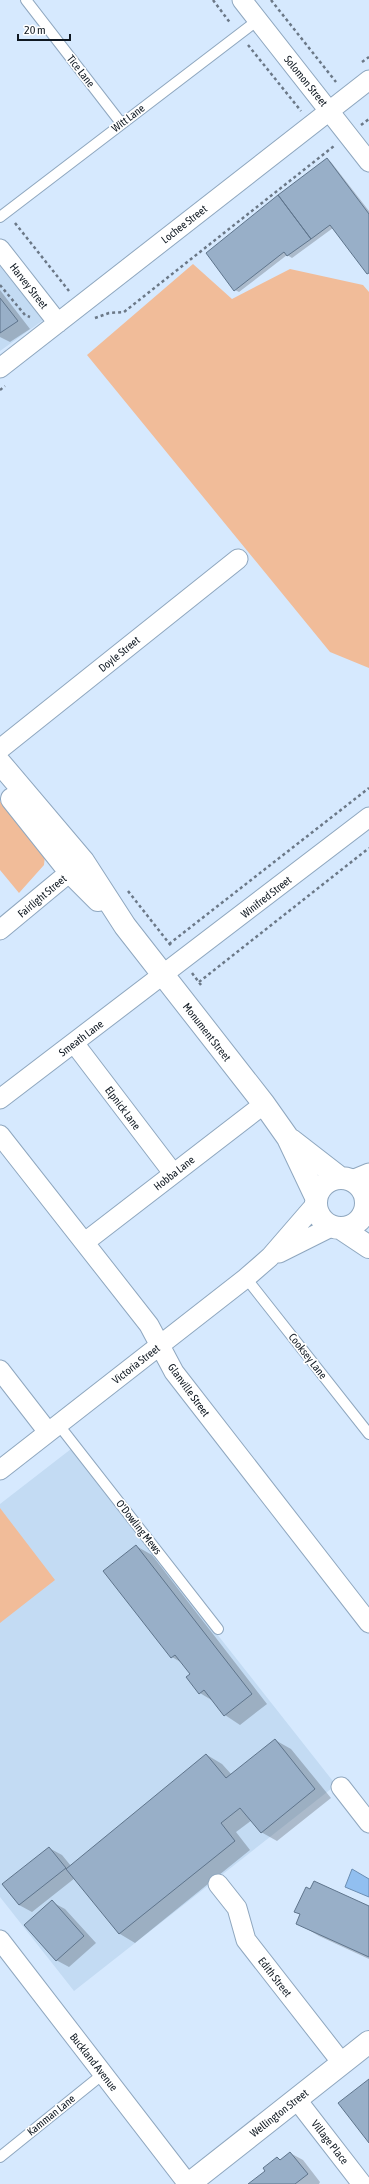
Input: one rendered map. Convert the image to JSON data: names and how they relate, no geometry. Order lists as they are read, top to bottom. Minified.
{"streets":{"street":["Solomon Street","Lochee Street","Harvey Street","Doyle Street","Fairlight Street","Winifred Street","Monument Street","Smeath Lane","Elpnick Lane","Hobba Lane","Victoria Street","Glanville Street","Edith Street","Buckland Avenue","Wellington Street","Village Place"],"lane":["Tice Lane","Witt Lane","Cooksey Lane","O'Dowling Mews","Kamman Lane"]},"crossings":[["Tice Lane","Witt Lane"],["Solomon Street","Witt Lane"],["Solomon Street","Lochee Street"],["Lochee Street","Harvey Street"],["Fairlight Street","Monument Street"],["Winifred Street","Monument Street"],["Winifred Street","Smeath Lane"],["Monument Street","Smeath Lane"],["Monument Street","Hobba Lane"],["Monument Street","Victoria Street"],["Smeath Lane","Elpnick Lane"],["Elpnick Lane","Hobba Lane"],["Hobba Lane","Glanville Street"],["Cooksey Lane","Victoria Street"],["Victoria Street","Glanville Street"],["Victoria Street","O'Dowling Mews"],["Edith Street","Wellington Street"],["Buckland Avenue","Wellington Street"],["Buckland Avenue","Kamman Lane"],["Wellington Street","Village Place"]],"scale_bar":"20 m"}
